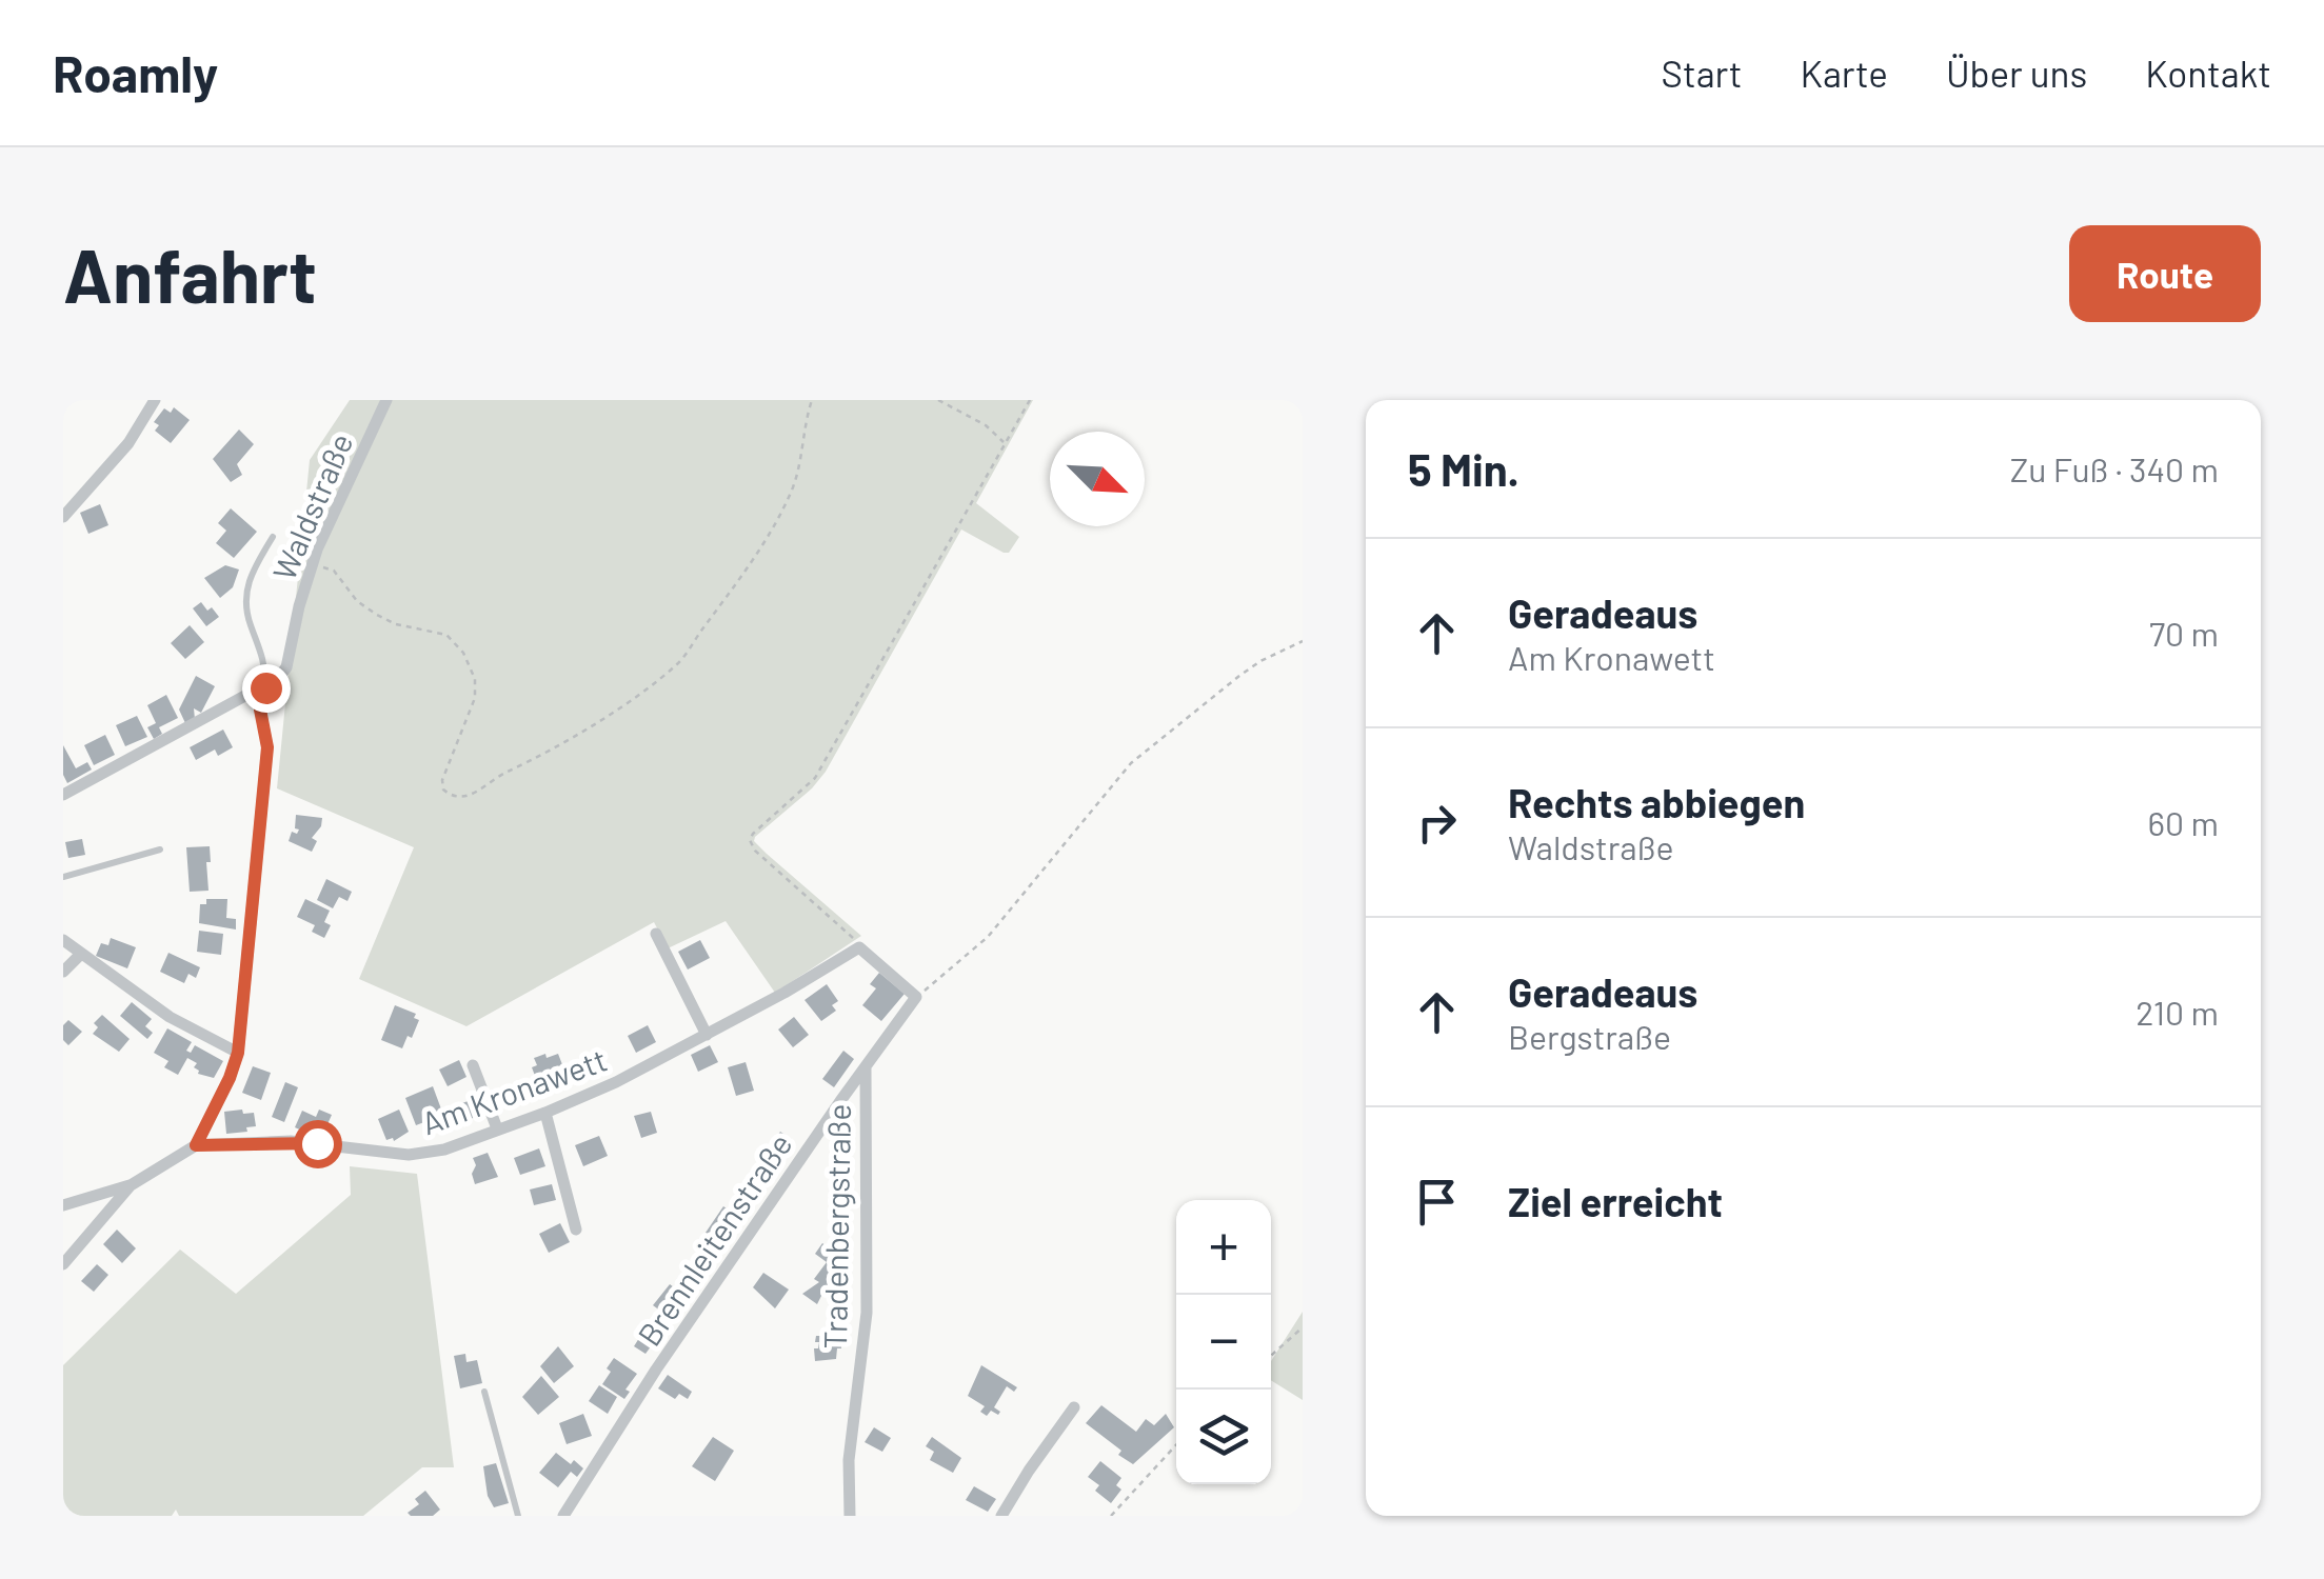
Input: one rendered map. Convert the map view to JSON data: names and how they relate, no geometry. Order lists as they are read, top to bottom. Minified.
{"streets":{"street":["Waldstraße","Am Kronawett","Tradenbergstraße","Brennleitenstraße"]},"crossings":[["Tradenbergstraße","Brennleitenstraße"]],"north":"bottom right","page":{"header":"Roamly","nav":["Start","Karte","Über uns","Kontakt"],"buttons":"Route","title":"Anfahrt","heading":["5 Min.","Zu Fuß · 340 m"],"list":[["Geradeaus","Am Kronawett","70 m"],["Rechts abbiegen","Waldstraße","60 m"],["Geradeaus","Bergstraße","210 m"],"Ziel erreicht"],"map_buttons":["+","−"]}}
